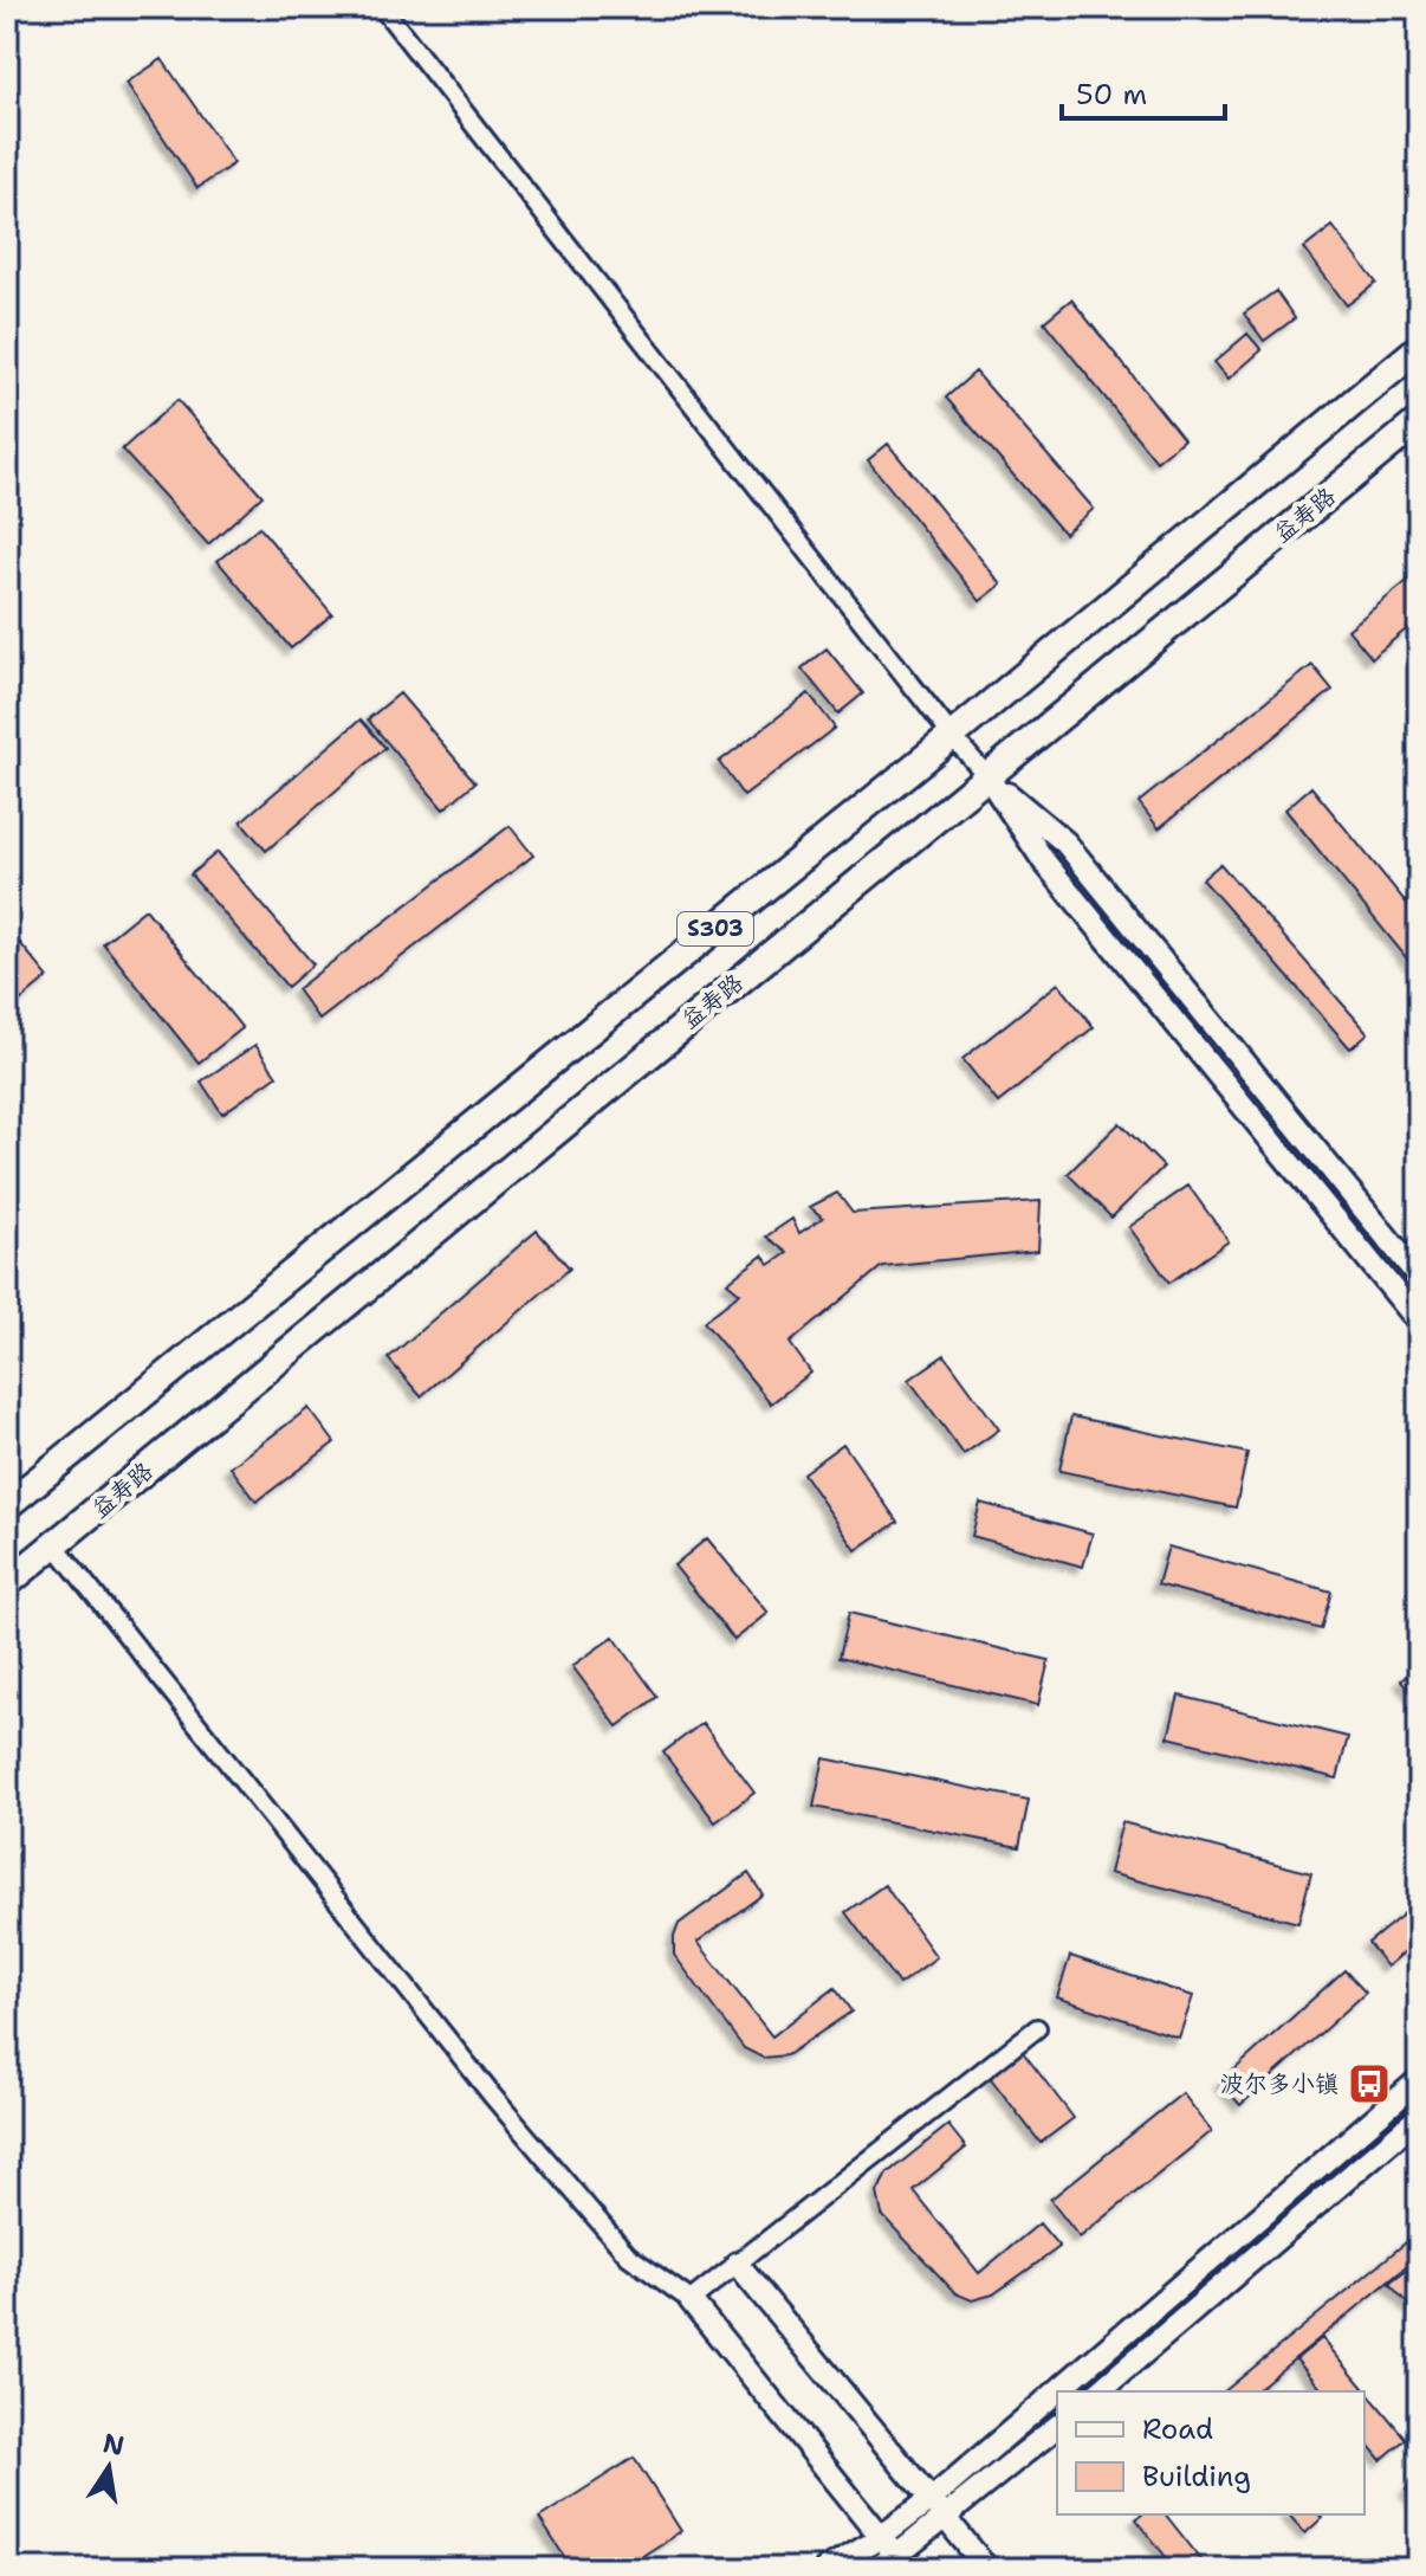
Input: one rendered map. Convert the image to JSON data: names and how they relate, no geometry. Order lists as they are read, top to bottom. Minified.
{"streets":{"main road":["益寿路","S303"]},"places":{"bus stop":["波尔多小镇"]},"legend":["Road","Building"],"scale_bar":"50 m","north":"top"}
